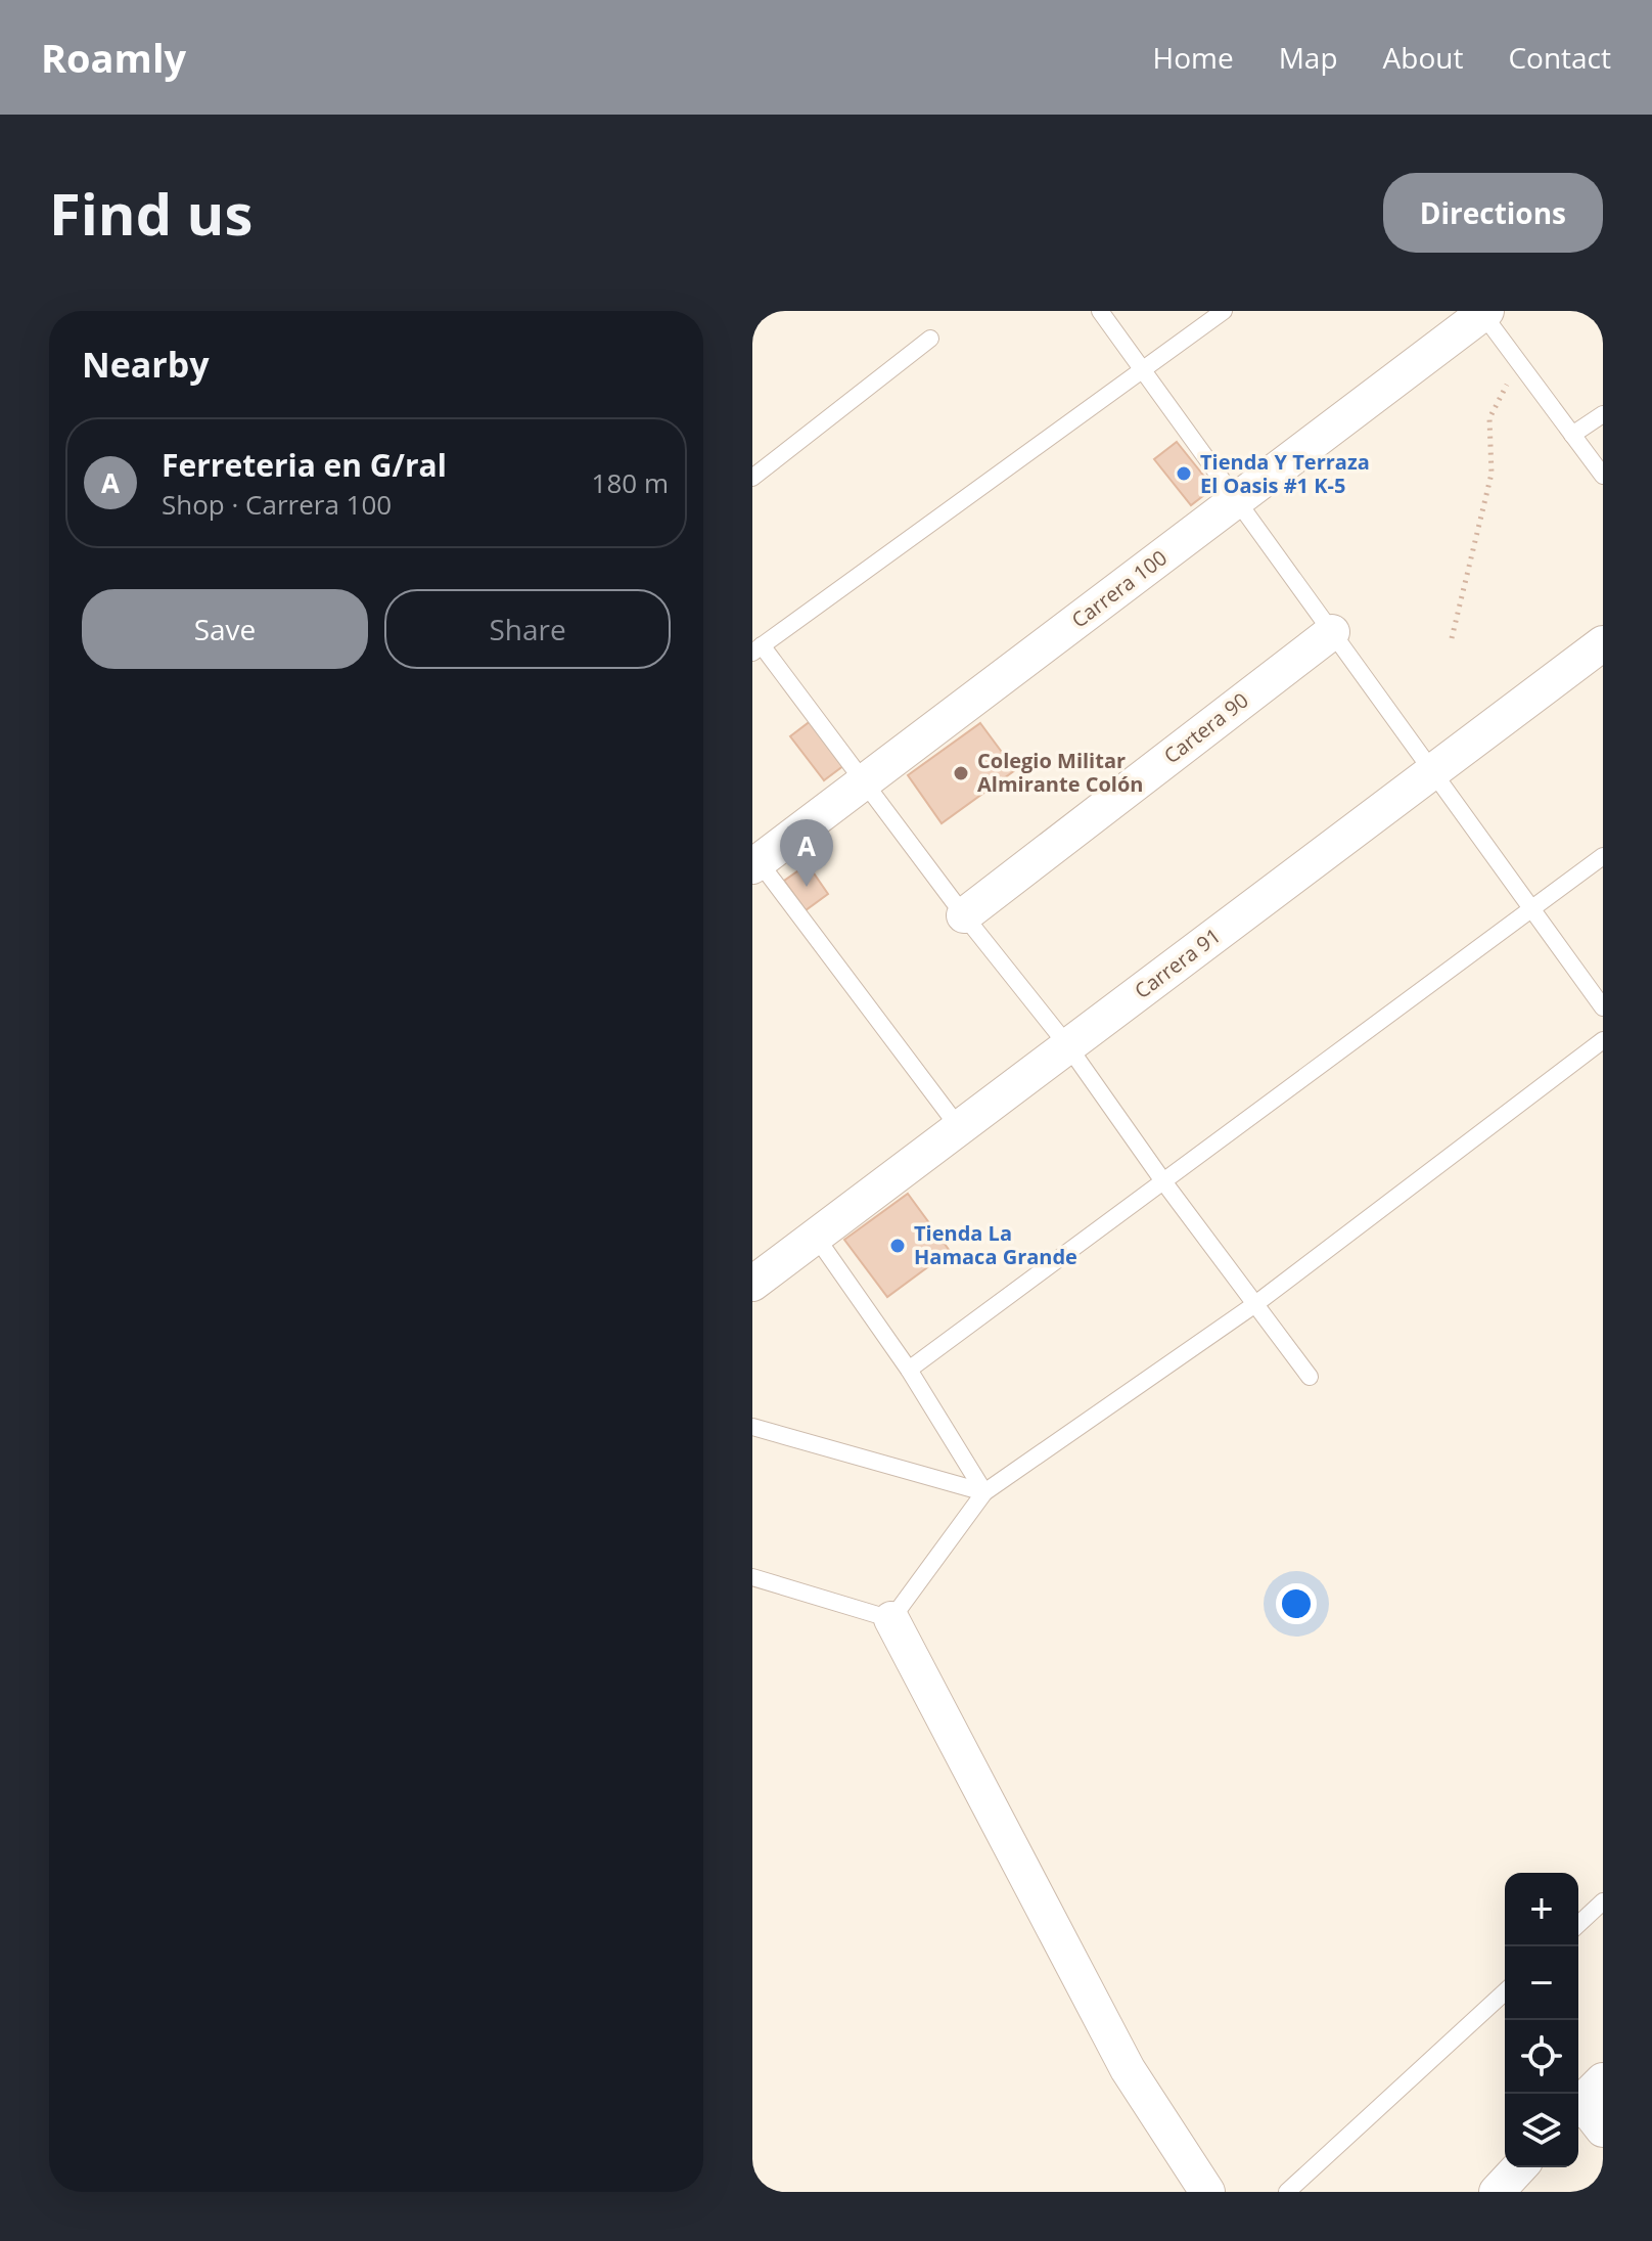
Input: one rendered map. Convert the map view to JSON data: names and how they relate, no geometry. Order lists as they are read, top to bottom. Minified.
{"streets":{"street":["Carrera 100","Cartera 90","Carrera 91"]},"places":["Tienda Y Terraza El Oasis #1 K-5","Colegio Militar Almirante Colón","Tienda La Hamaca Grande"],"page":{"header":"Roamly","nav":["Home","Map","About","Contact"],"buttons":["Directions",["Save","Share"]],"title":"Find us","heading":"Nearby","list":[{"mark":"A","name":"Ferreteria en G/ral","note":"Shop · Carrera 100","value":"180 m"}],"pins":"A","map_buttons":["+","−"]}}
